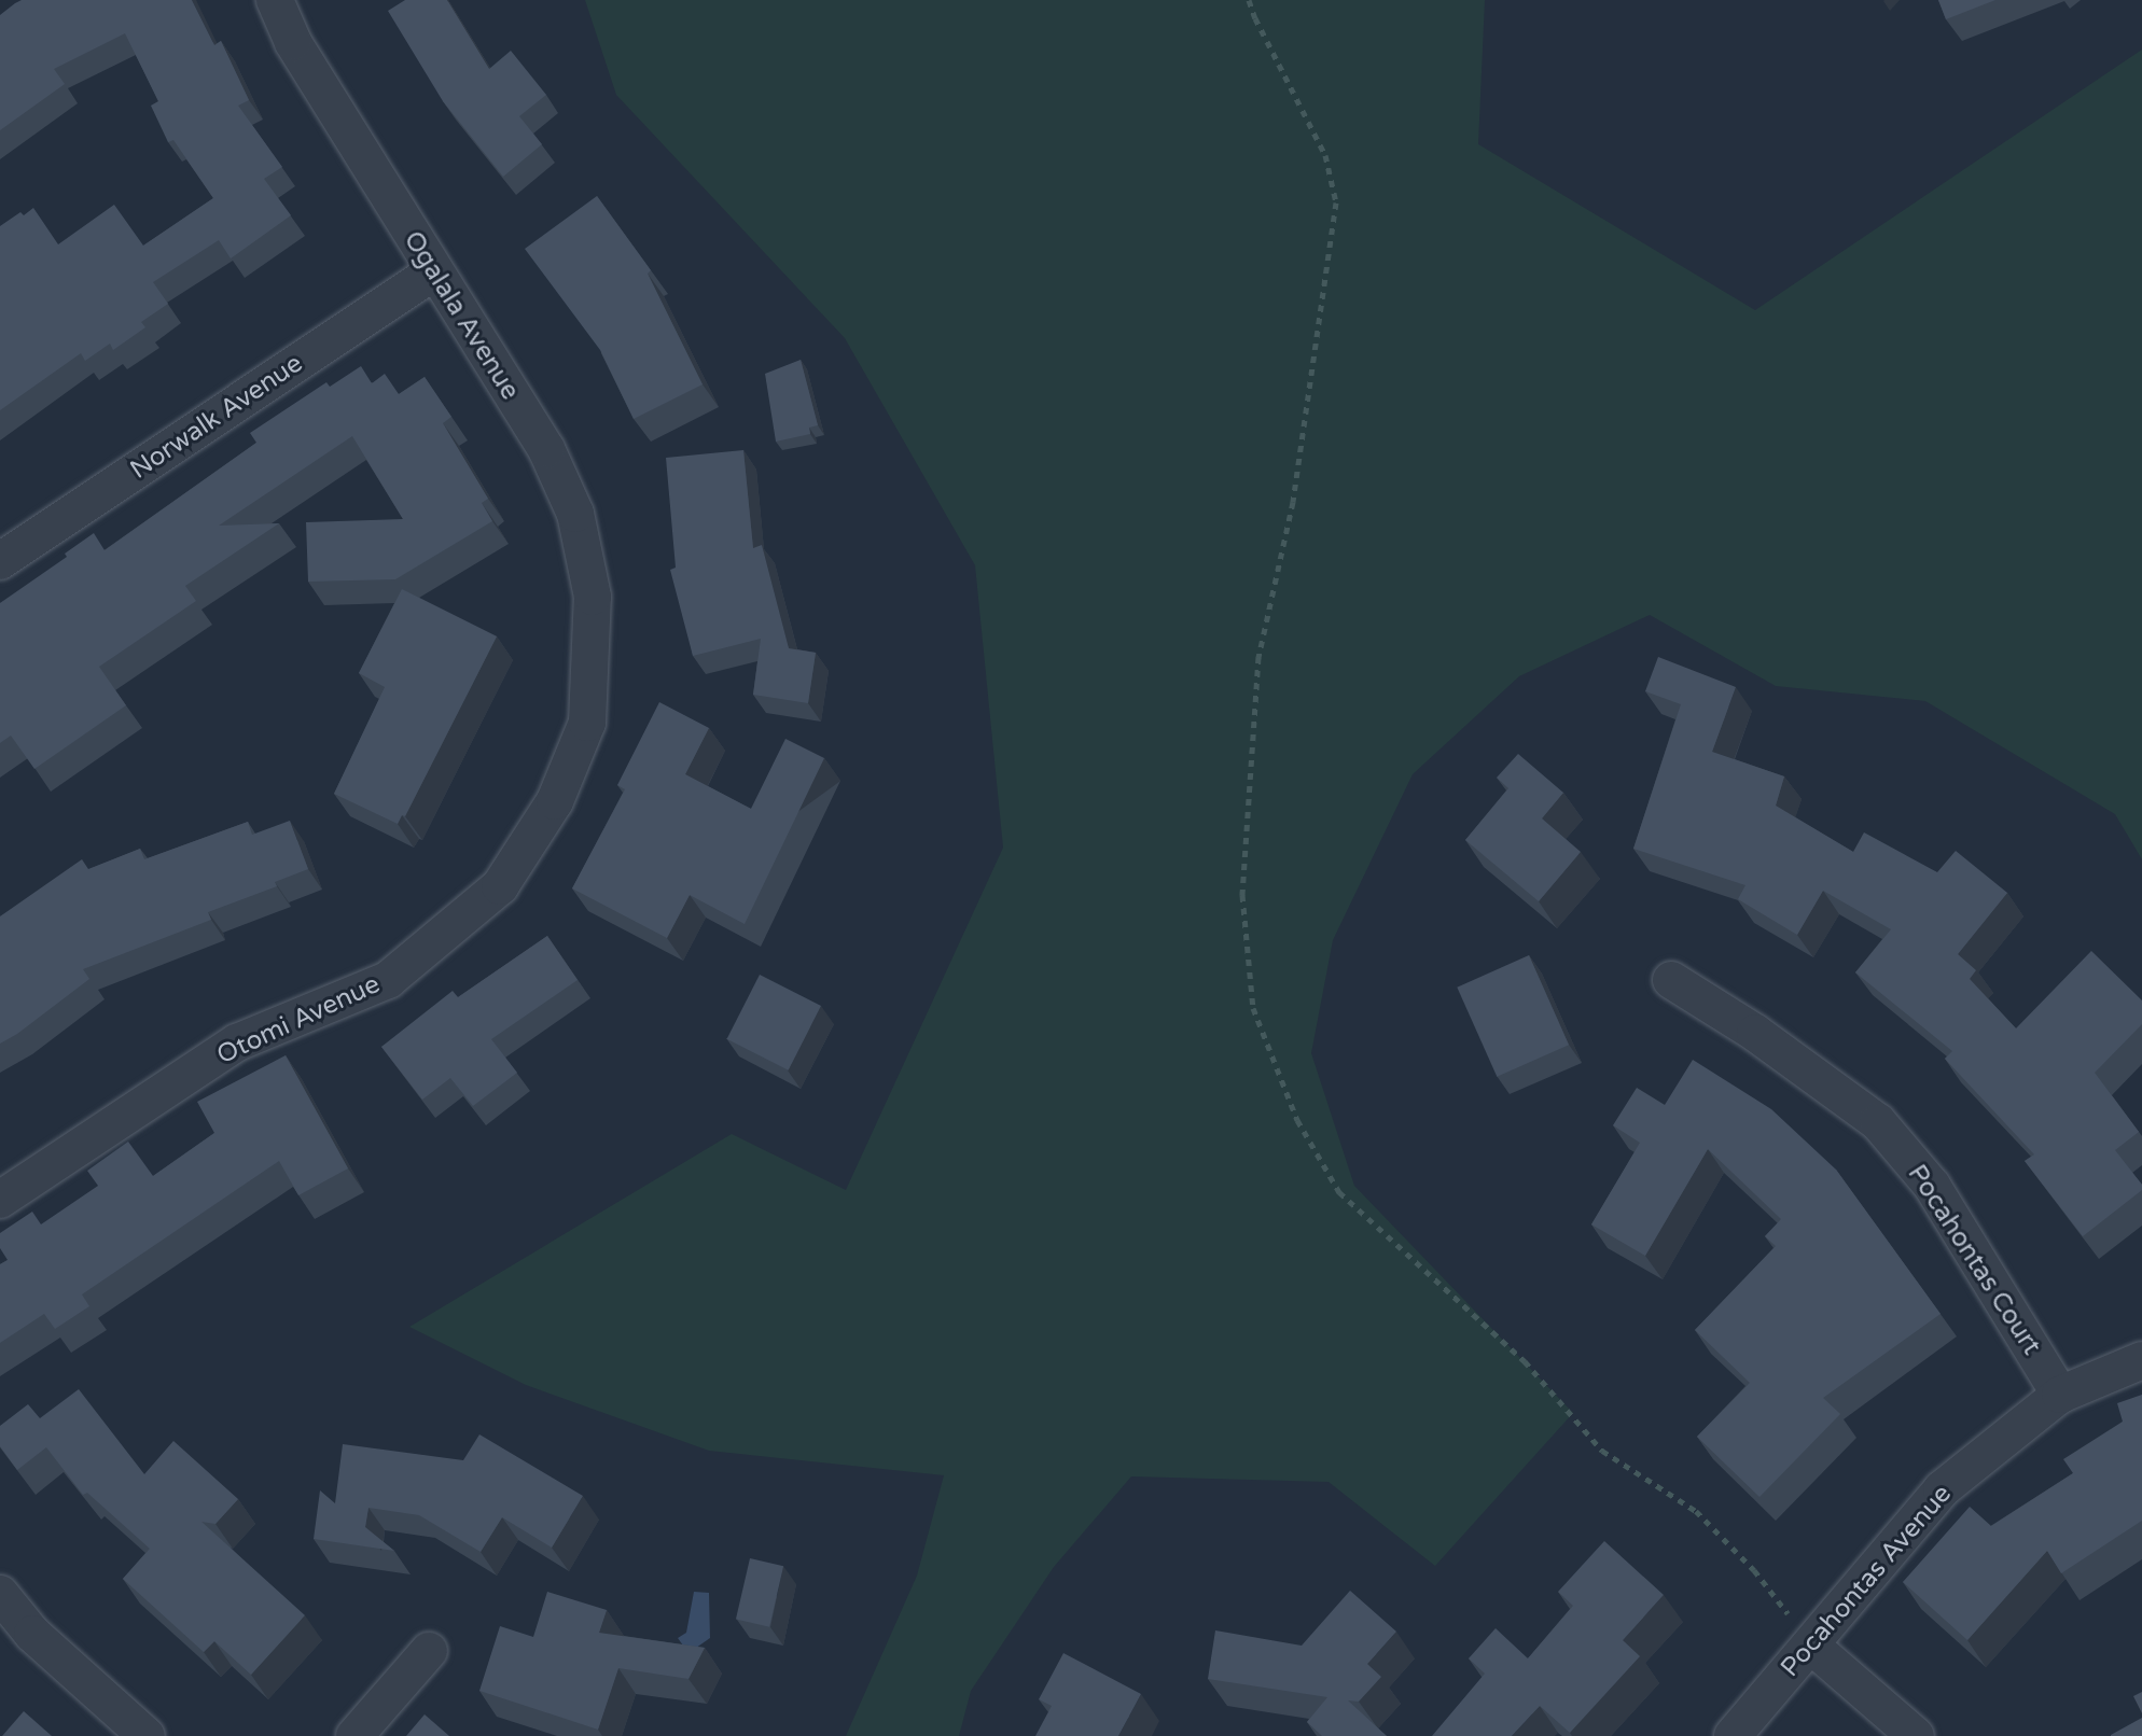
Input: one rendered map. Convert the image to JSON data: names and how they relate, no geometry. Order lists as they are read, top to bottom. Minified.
{"streets":{"street":["Ogalala Avenue","Norwalk Avenue","Otomi Avenue","Pocahontas Court","Pocahontas Avenue"]},"crossings":[["Ogalala Avenue","Norwalk Avenue"],["Ogalala Avenue","Otomi Avenue"],["Pocahontas Court","Pocahontas Avenue"]]}
